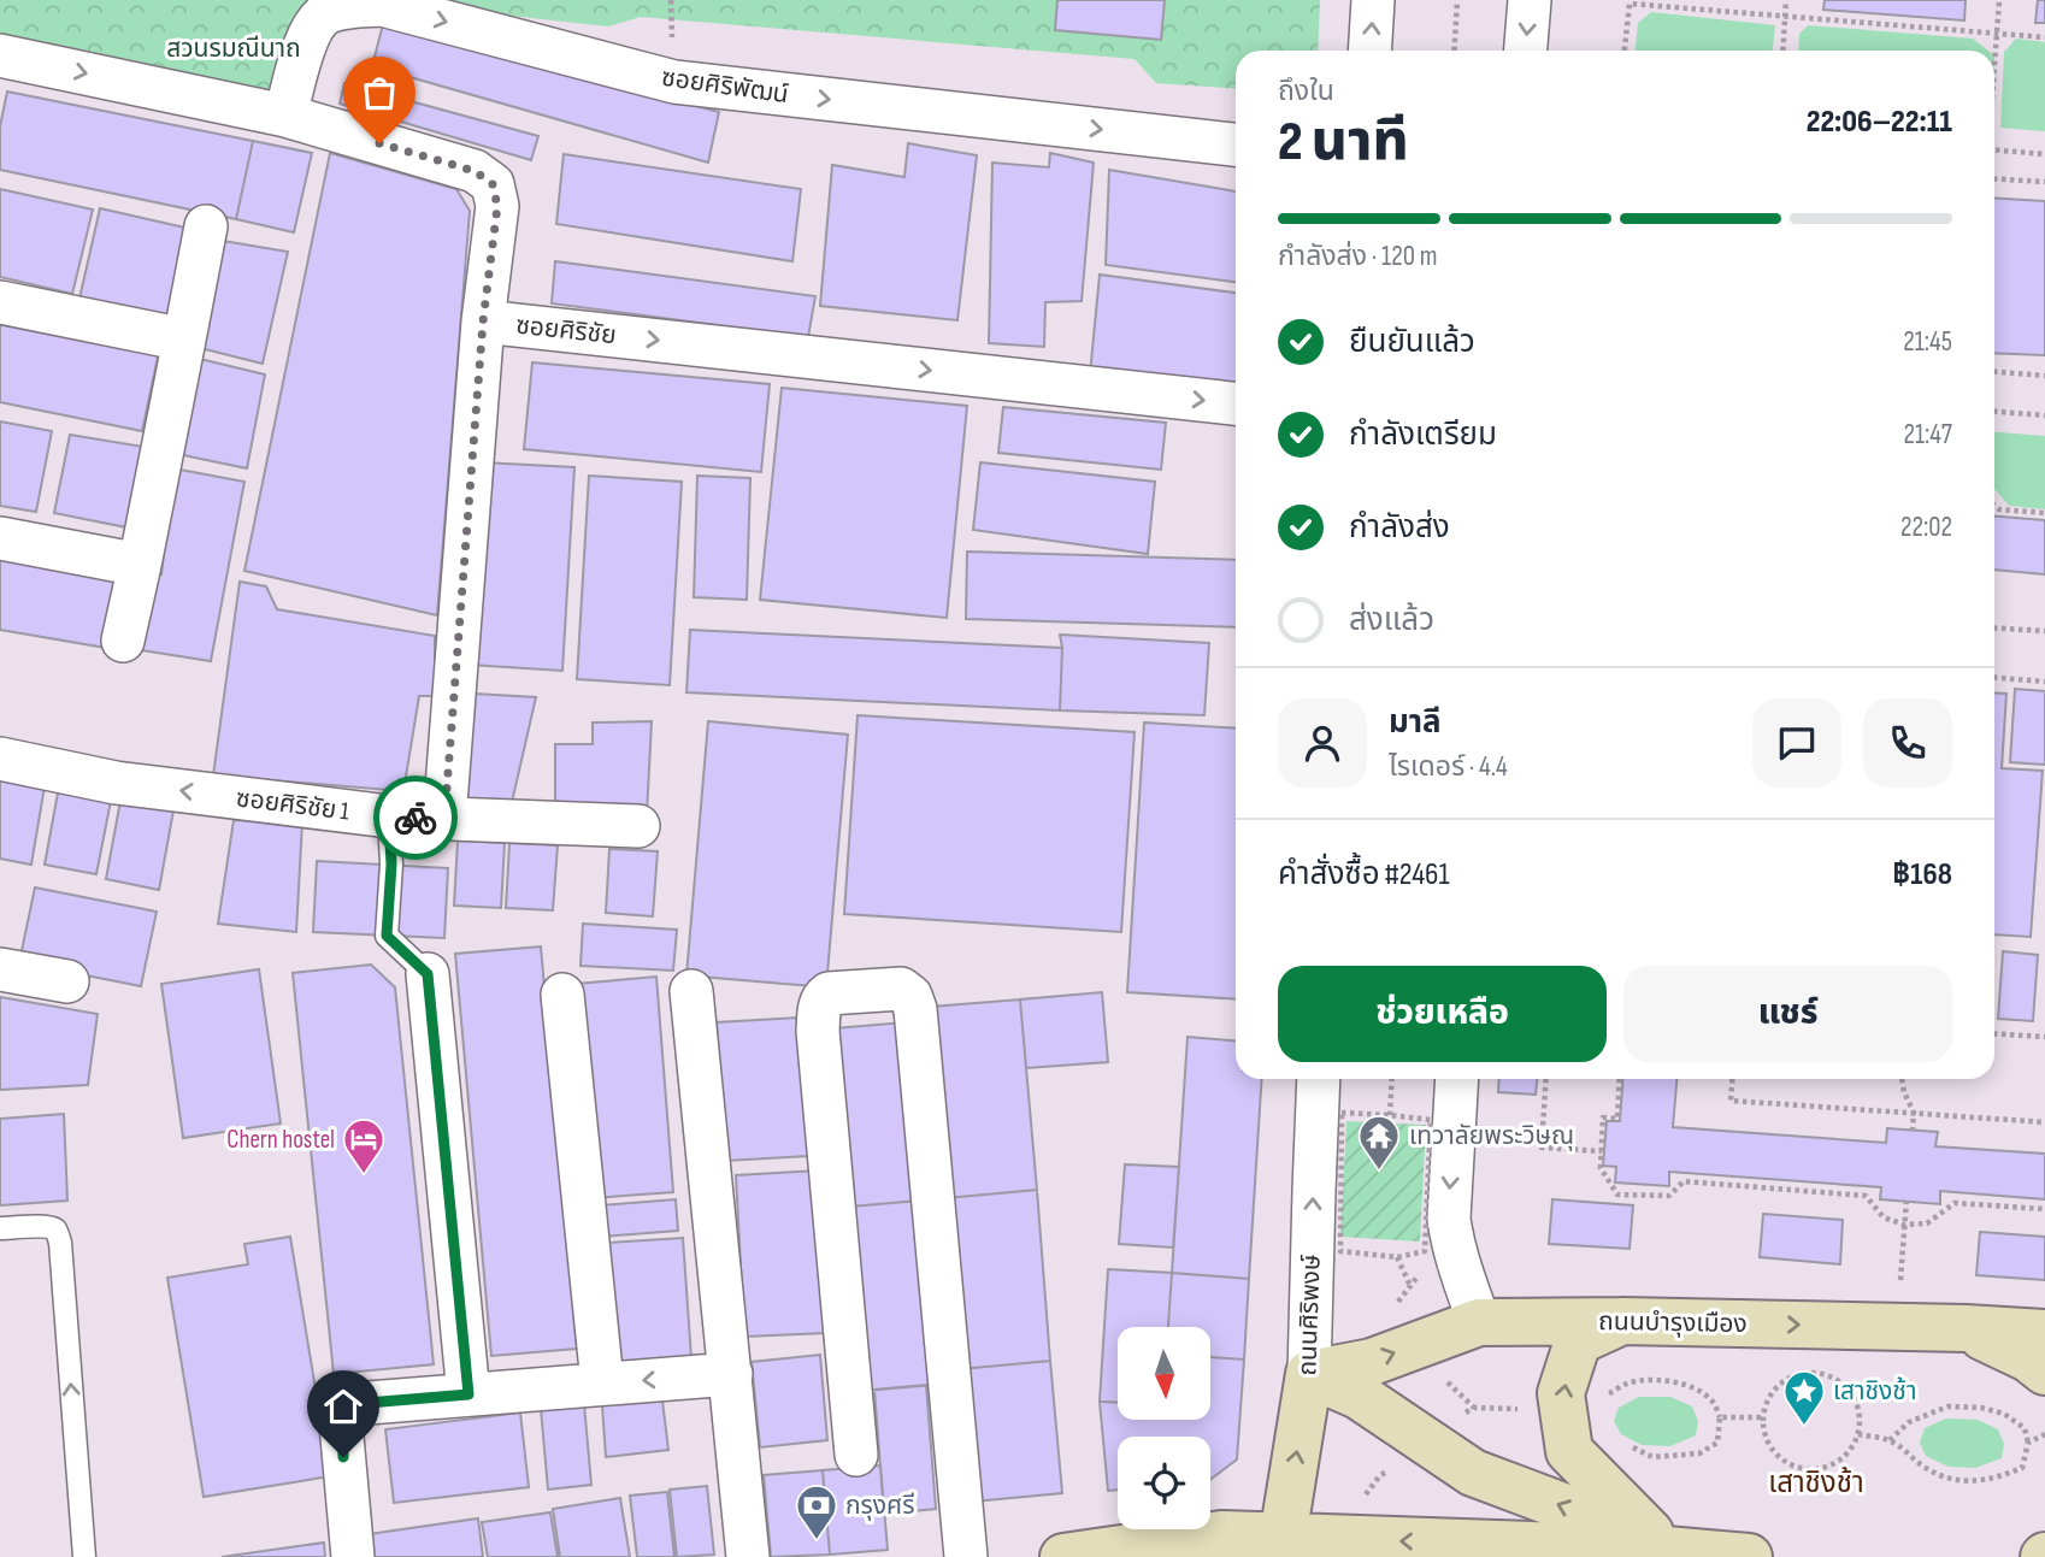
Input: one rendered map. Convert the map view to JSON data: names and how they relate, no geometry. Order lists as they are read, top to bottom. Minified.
{"streets":{"main road":["ถนนศิริพงษ์","ถนนบำรุงเมือง"],"street":["ซอยศิริพัฒน์","ซอยศิริชัย","ซอยศิริชัย 1"]},"crossings":[["ซอยศิริพัฒน์","ซอยศิริชัย"],["ถนนศิริพงษ์","ถนนบำรุงเมือง"]],"one_way":["ซอยศิริพัฒน์","ซอยศิริชัย"],"districts":["เสาชิงช้า"],"parks":["สวนรมณีนาถ"],"places":{"temple":["เทวาลัยพระวิษณุ"],"hotel":["Chern hostel"],"place":["เสาชิงช้า"],"bank":["กรุงศรี"]},"north":"bottom","page":{"heading":["2 นาที","ถึงใน","22:06–22:11"],"panel":["มาลี","ไรเดอร์ · 4.4","คำสั่งซื้อ #2461","฿168"],"bar":"กำลังส่ง · 120 m","list":[["ยืนยันแล้ว","21:45"],["กำลังเตรียม","21:47"],["กำลังส่ง","22:02"],"ส่งแล้ว"],"buttons":["ช่วยเหลือ","แชร์"]}}
